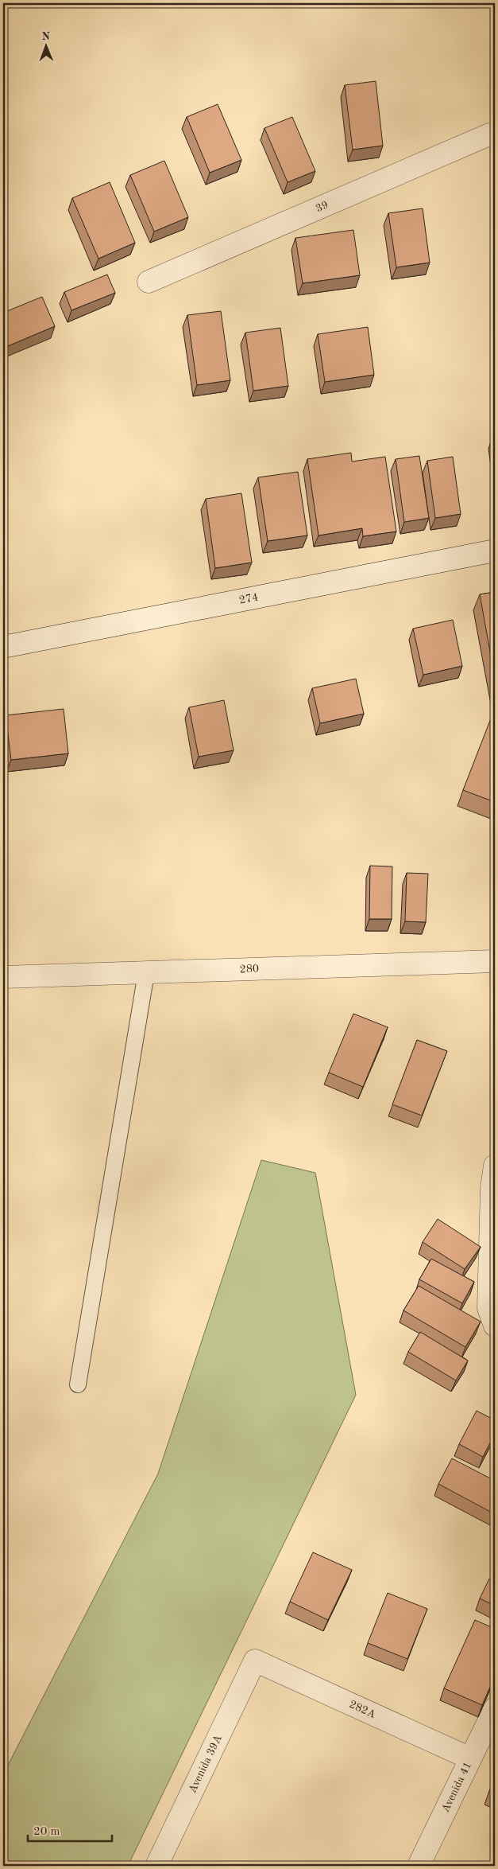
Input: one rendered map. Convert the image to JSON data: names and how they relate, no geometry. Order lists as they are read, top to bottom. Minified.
{"streets":{"street":["39","274","280","282A","Avenida 39A","Avenida 41"]},"crossings":[["282A","Avenida 39A"],["282A","Avenida 41"]],"scale_bar":"20 m","north":"top"}
